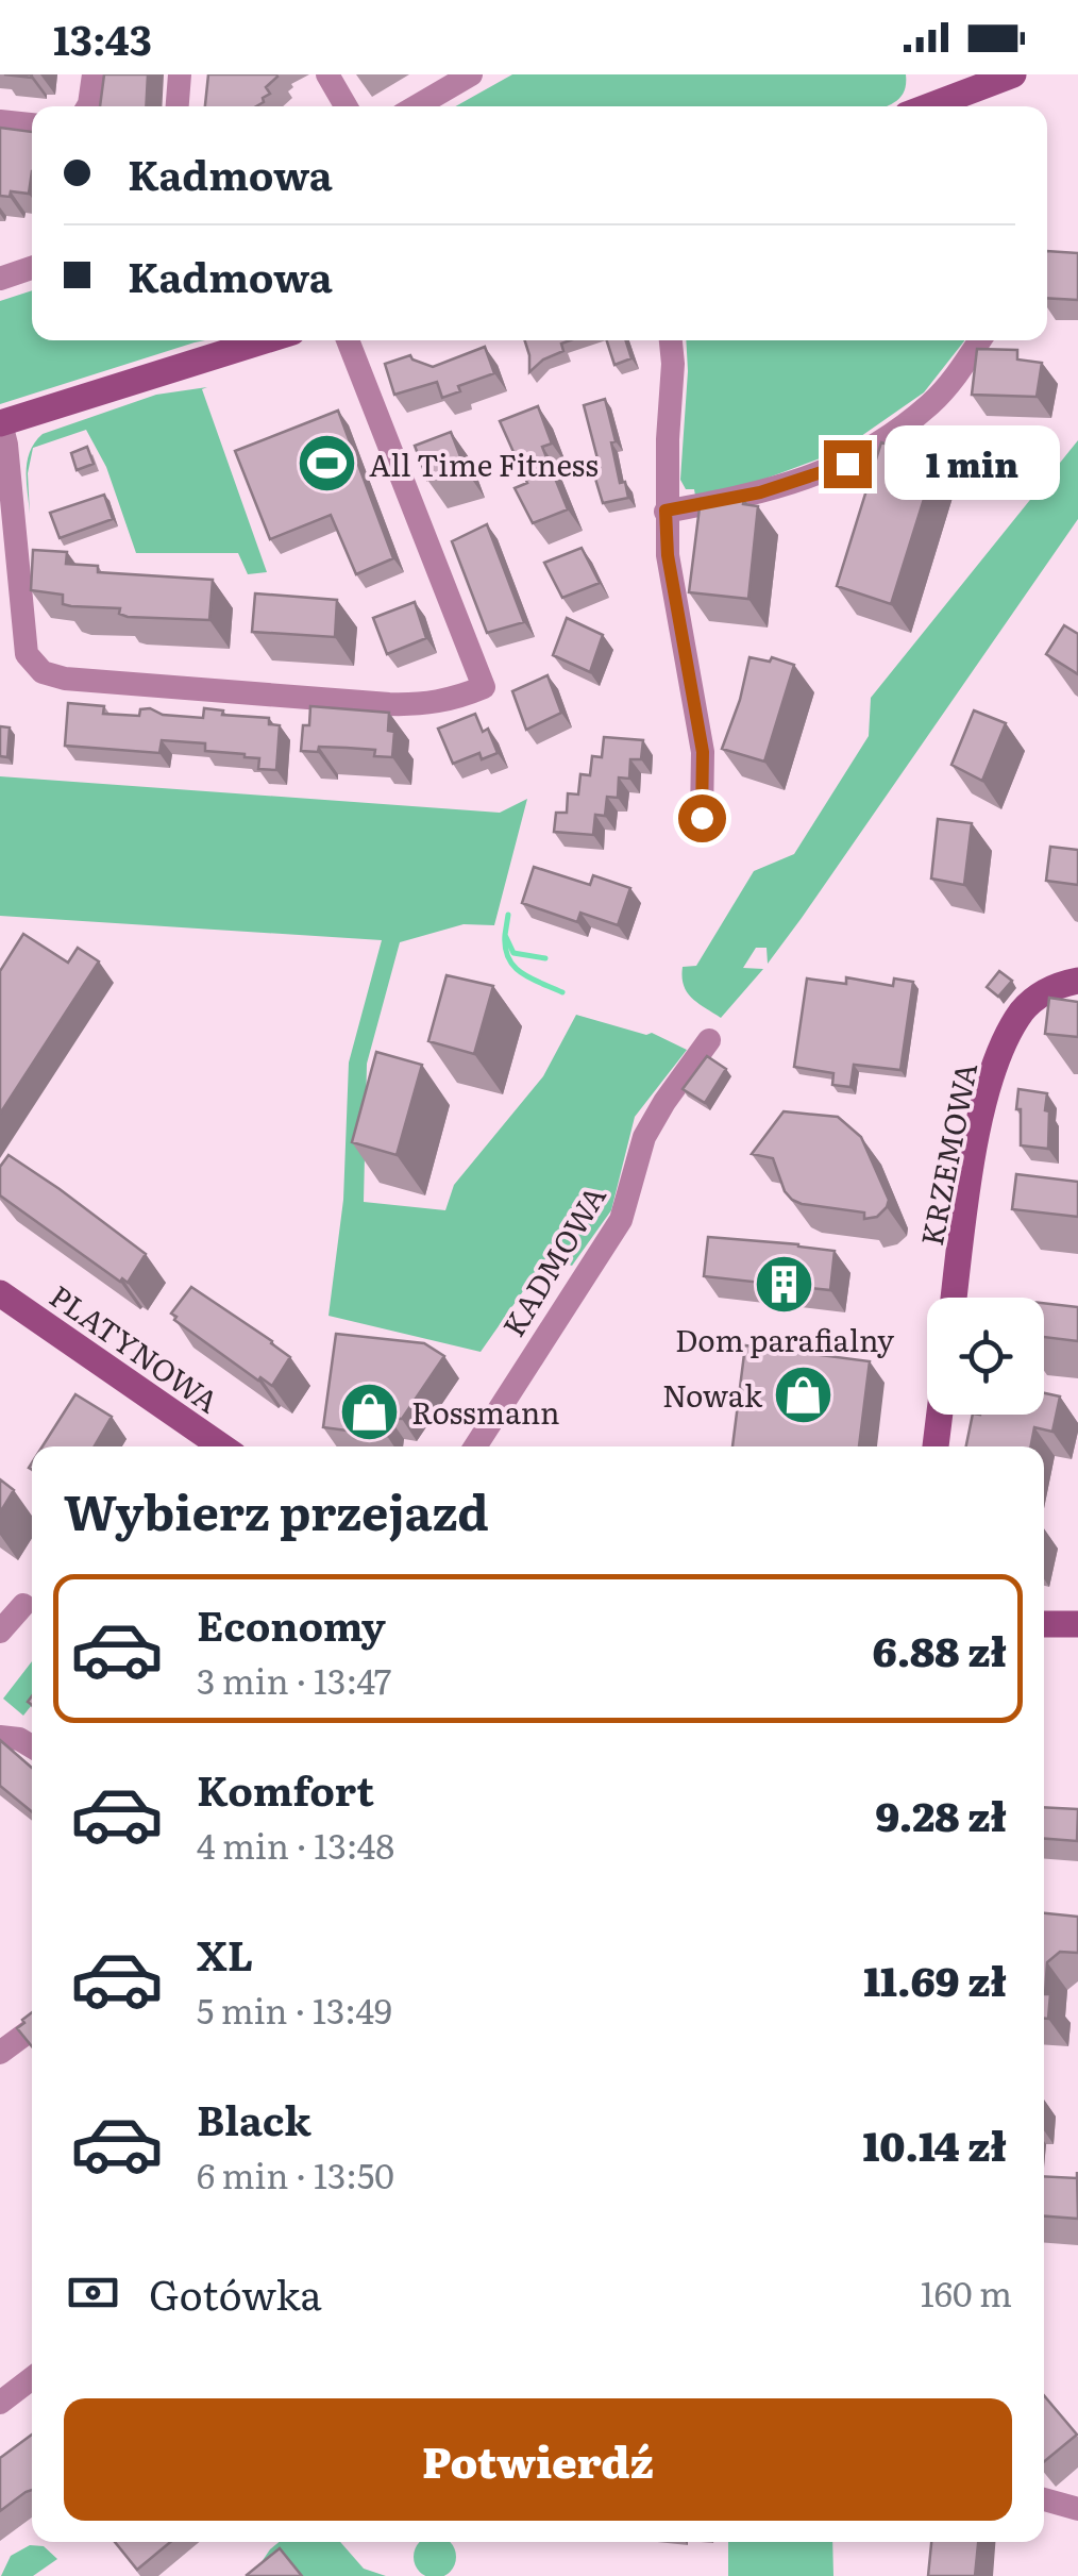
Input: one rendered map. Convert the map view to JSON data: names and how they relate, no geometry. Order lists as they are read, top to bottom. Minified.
{"streets":{"street":["KRZEMOWA","KADMOWA","PLATYNOWA"]},"places":{"sports":["All Time Fitness"],"building":["Dom parafialny"],"shop":["Nowak","Rossmann"]},"page":{"status":"13:43","banner":["Kadmowa","Kadmowa"],"bubble":"1 min","heading":"Wybierz przejazd","list":[{"name":"Economy","note":"3 min · 13:47","value":"6.88 zł"},{"name":"Komfort","note":"4 min · 13:48","value":"9.28 zł"},{"name":"XL","note":"5 min · 13:49","value":"11.69 zł"},{"name":"Black","note":"6 min · 13:50","value":"10.14 zł"}],"pay":["Gotówka","160 m"],"buttons":"Potwierdź"}}
